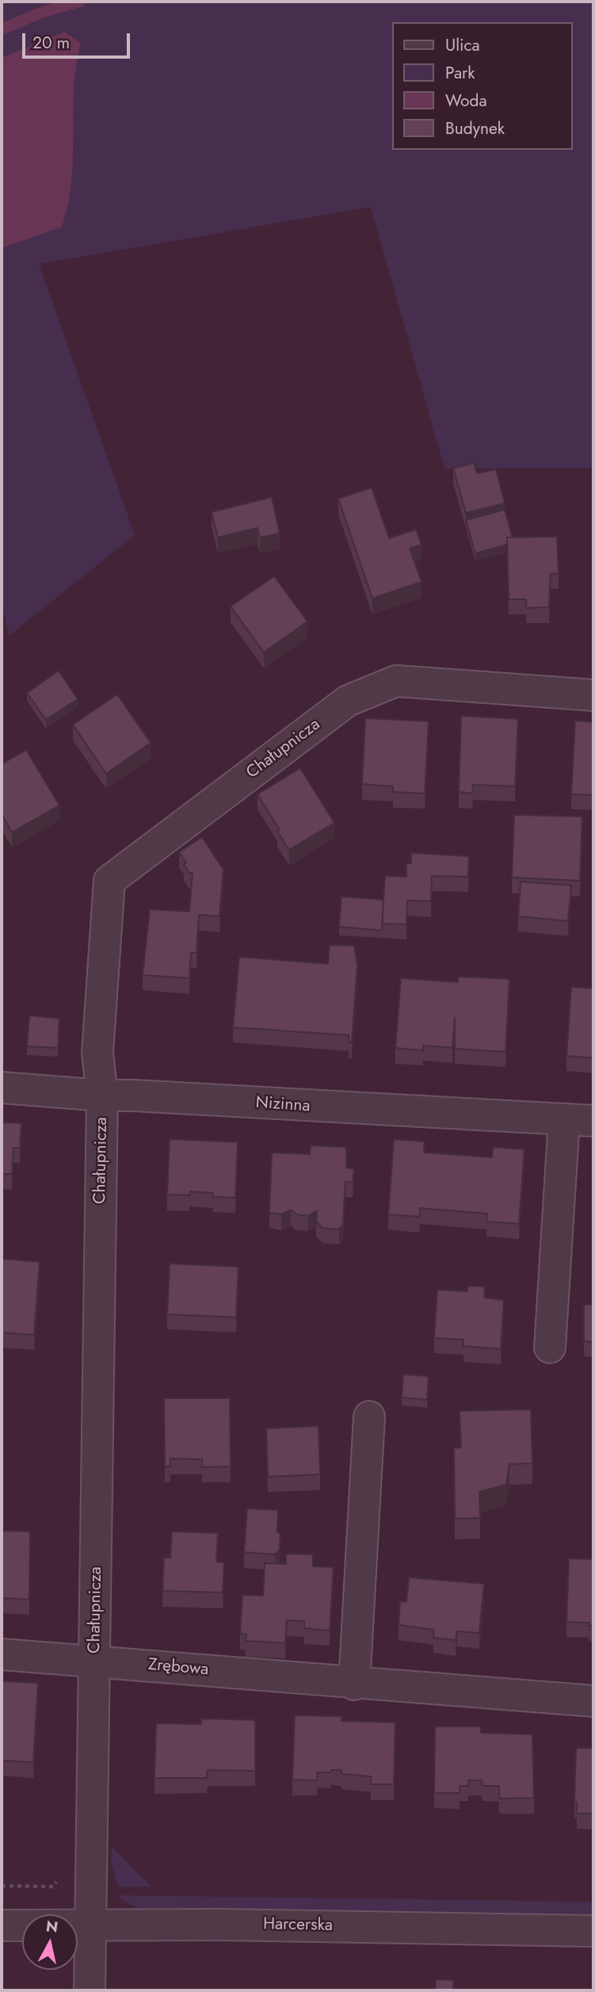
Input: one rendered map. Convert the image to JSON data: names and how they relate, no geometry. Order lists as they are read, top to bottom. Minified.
{"streets":{"street":["Chałupnicza","Nizinna","Zrębowa","Harcerska"]},"crossings":[["Chałupnicza","Nizinna"],["Chałupnicza","Zrębowa"],["Chałupnicza","Harcerska"]],"legend":["Ulica","Park","Woda","Budynek"],"scale_bar":"20 m","north":"top"}
